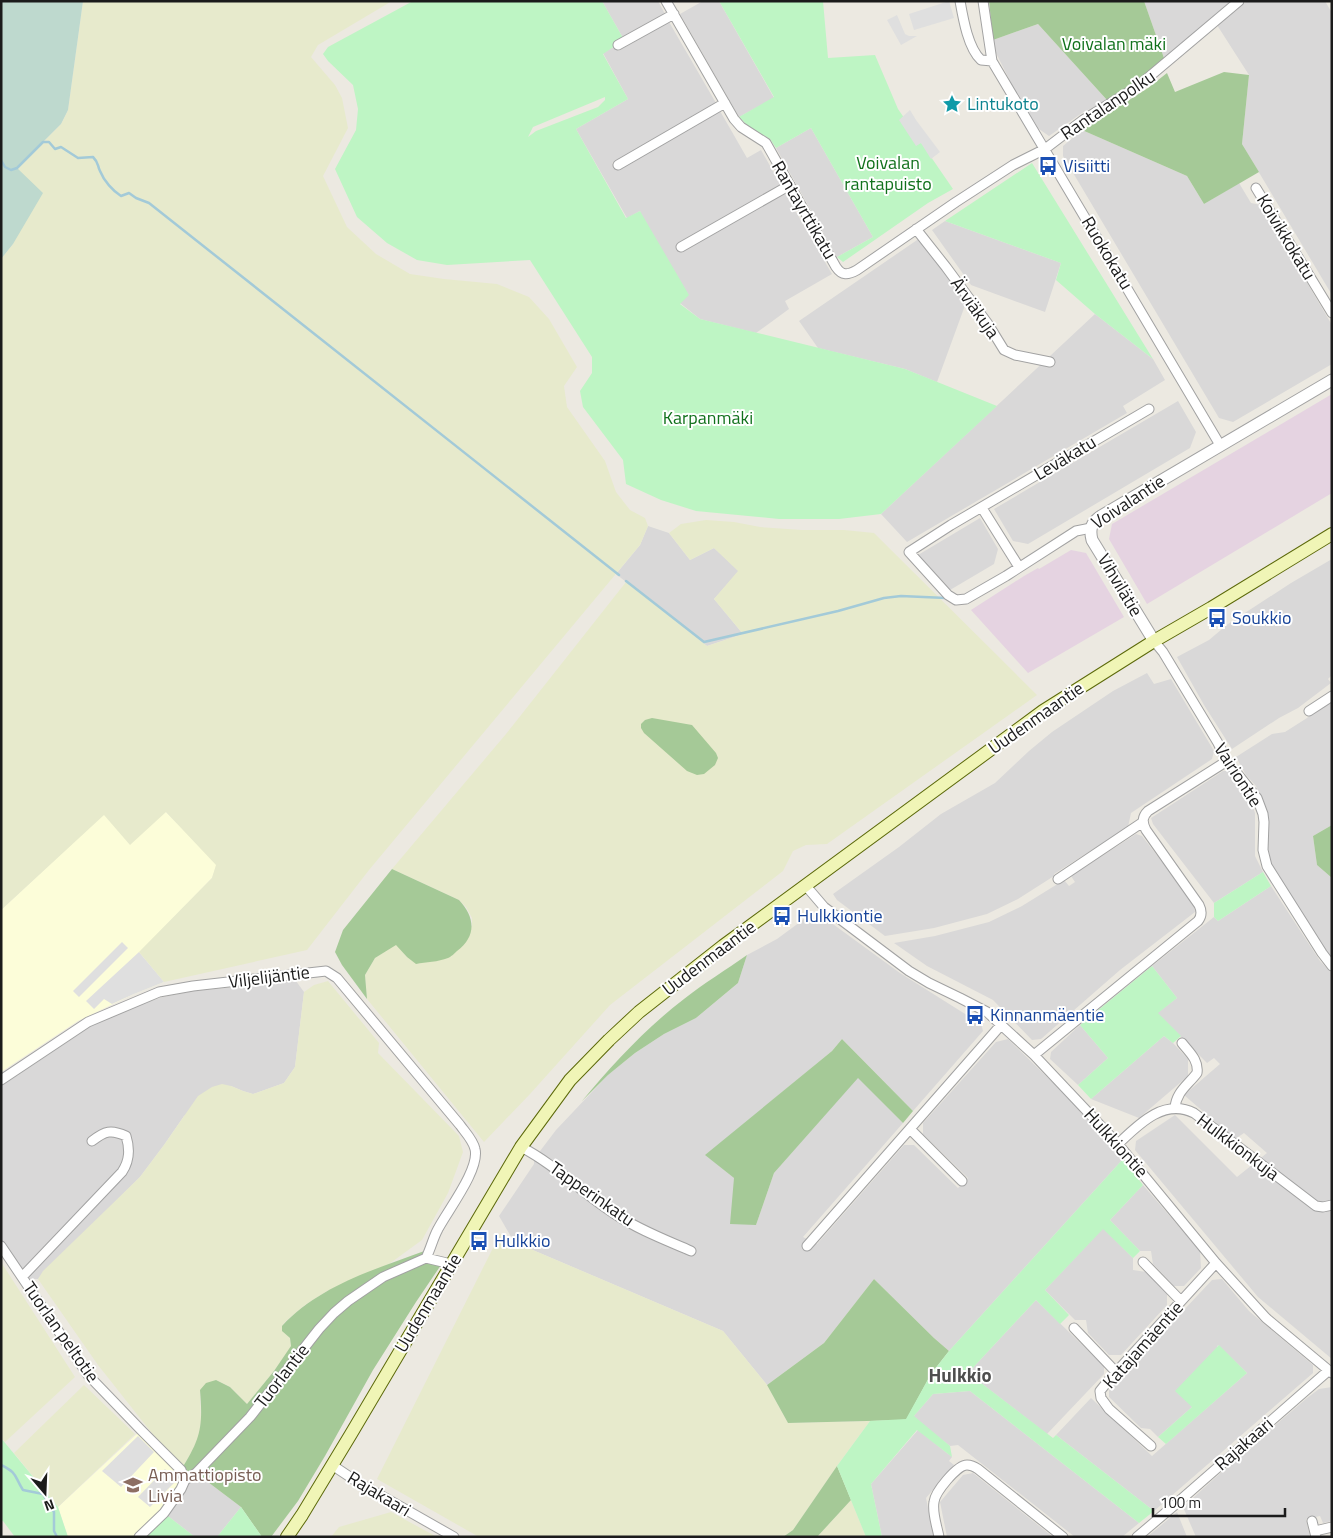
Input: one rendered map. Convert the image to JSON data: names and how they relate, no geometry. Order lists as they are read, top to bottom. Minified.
{"streets":{"main road":["Uudenmaantie"],"street":["Rantalanpolku","Rantayrttikatu","Koivikkokatu","Ruokokatu","Ärviäkuja","Leväkatu","Voivalantie","Vihvilätie","Vairiontie","Viljelijäntie","Hulkkiontie","Hulkkionkuja","Tapperinkatu","Tuorlan peltotie","Katajamäentie","Tuorlantie","Rajakaari"]},"crossings":[["Rantalanpolku","Rantayrttikatu"],["Rantalanpolku","Ruokokatu"],["Rantayrttikatu","Ruokokatu"],["Rantayrttikatu","Ärviäkuja"],["Ruokokatu","Voivalantie"],["Leväkatu","Voivalantie"],["Voivalantie","Vihvilätie"],["Vihvilätie","Uudenmaantie"],["Vihvilätie","Vairiontie"],["Uudenmaantie","Vairiontie"],["Uudenmaantie","Hulkkiontie"],["Uudenmaantie","Tapperinkatu"],["Uudenmaantie","Rajakaari"],["Viljelijäntie","Tuorlantie"],["Hulkkiontie","Hulkkionkuja"],["Hulkkiontie","Katajamäentie"],["Hulkkiontie","Rajakaari"],["Tuorlan peltotie","Tuorlantie"]],"districts":["Hulkkio"],"parks":["Voivalan mäki","Voivalan rantapuisto","Karpanmäki"],"places":{"place":["Lintukoto"],"bus stop":["Visiitti","Soukkio","Hulkkiontie","Kinnanmäentie","Hulkkio"],"school or university":["Ammattiopisto Livia"]},"scale_bar":"100 m","north":"bottom"}
